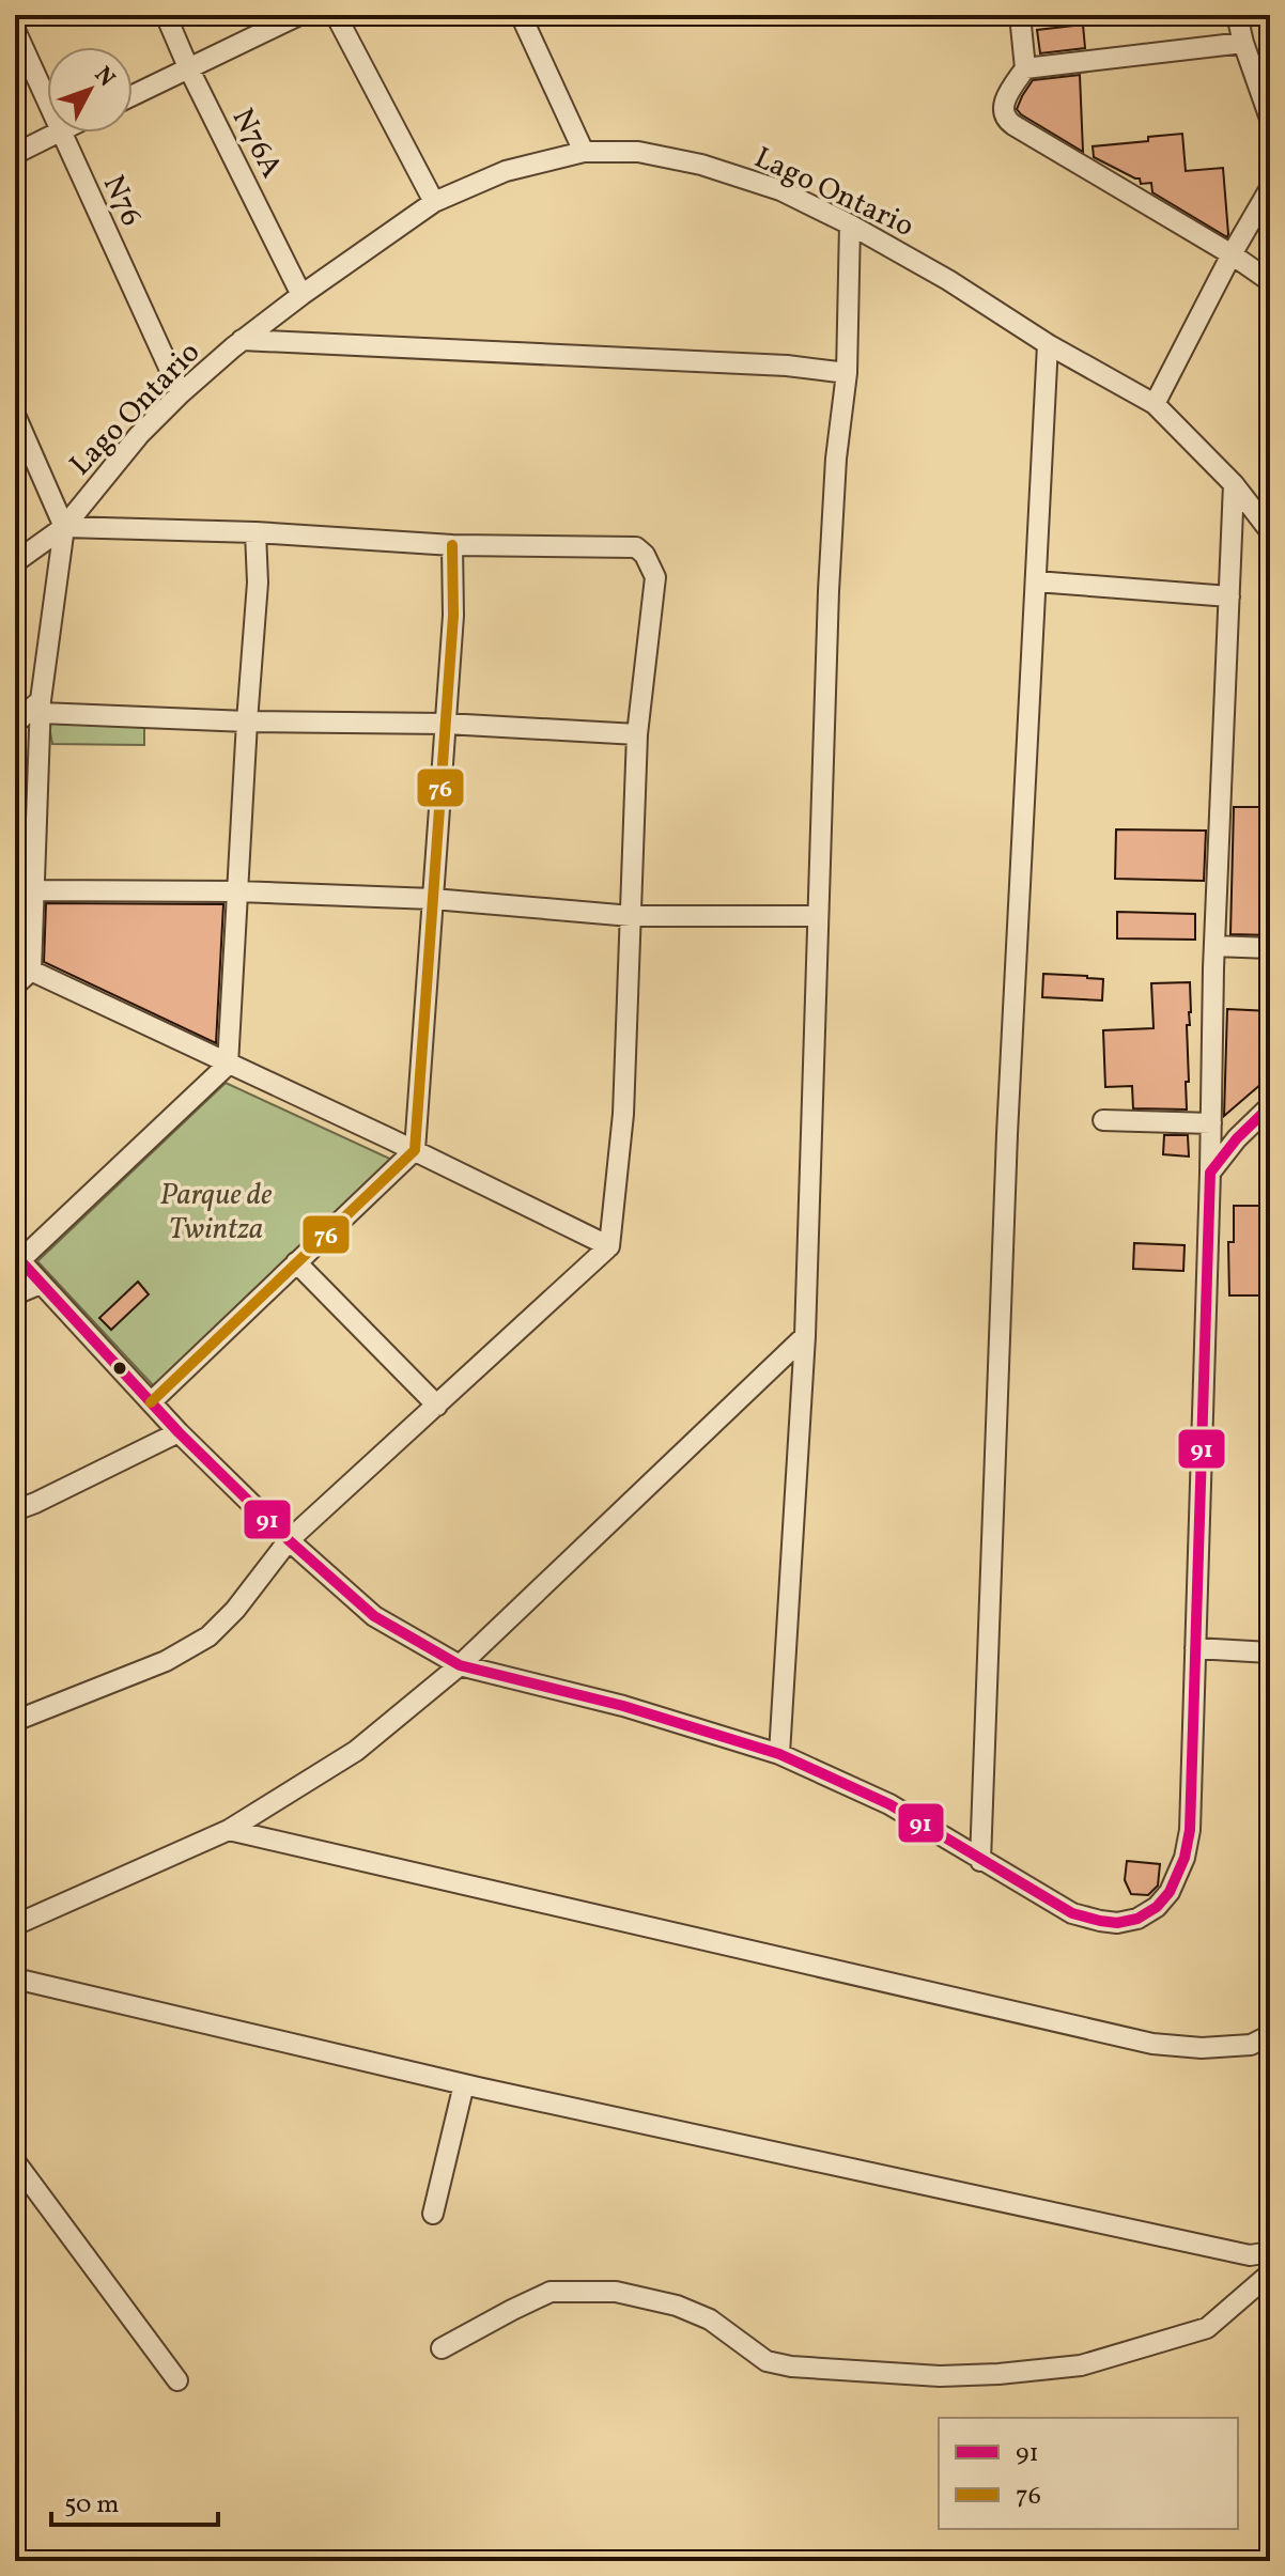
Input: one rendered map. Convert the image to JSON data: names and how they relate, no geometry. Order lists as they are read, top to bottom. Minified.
{"streets":{"street":["N76A","Lago Ontario","N76"]},"crossings":[["N76A","Lago Ontario"],["Lago Ontario","N76"]],"parks":["Parque de Twintza"],"lines":["transit line 76","transit line 91"],"legend":["91","76"],"scale_bar":"50 m","north":"top right"}
